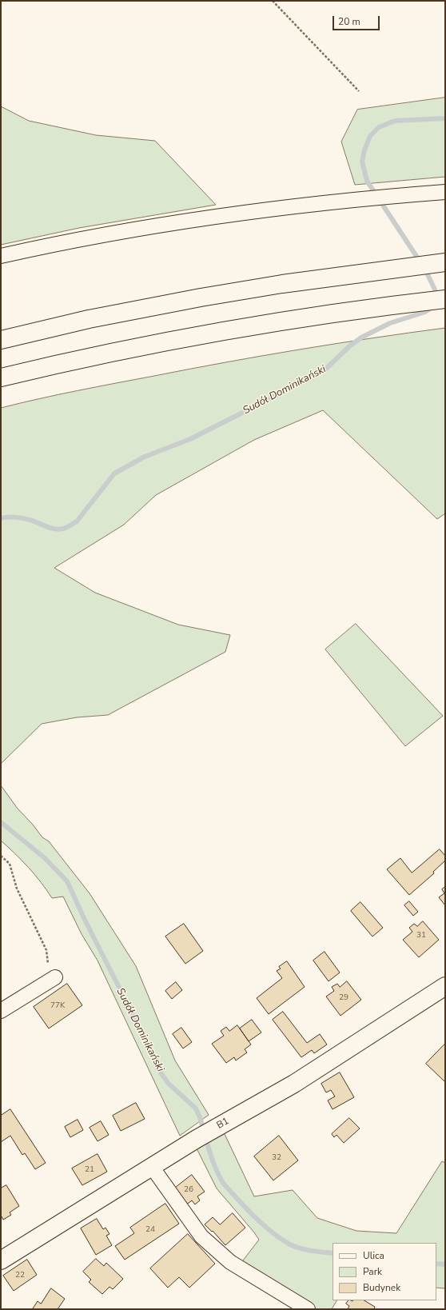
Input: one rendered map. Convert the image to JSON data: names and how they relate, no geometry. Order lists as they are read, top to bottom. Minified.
{"streets":{"main road":["B1"]},"water":["Sudół Dominikański"],"house_numbers":["31","29","77K","32","21","26","24","22"],"legend":["Ulica","Park","Budynek"],"scale_bar":"20 m"}
